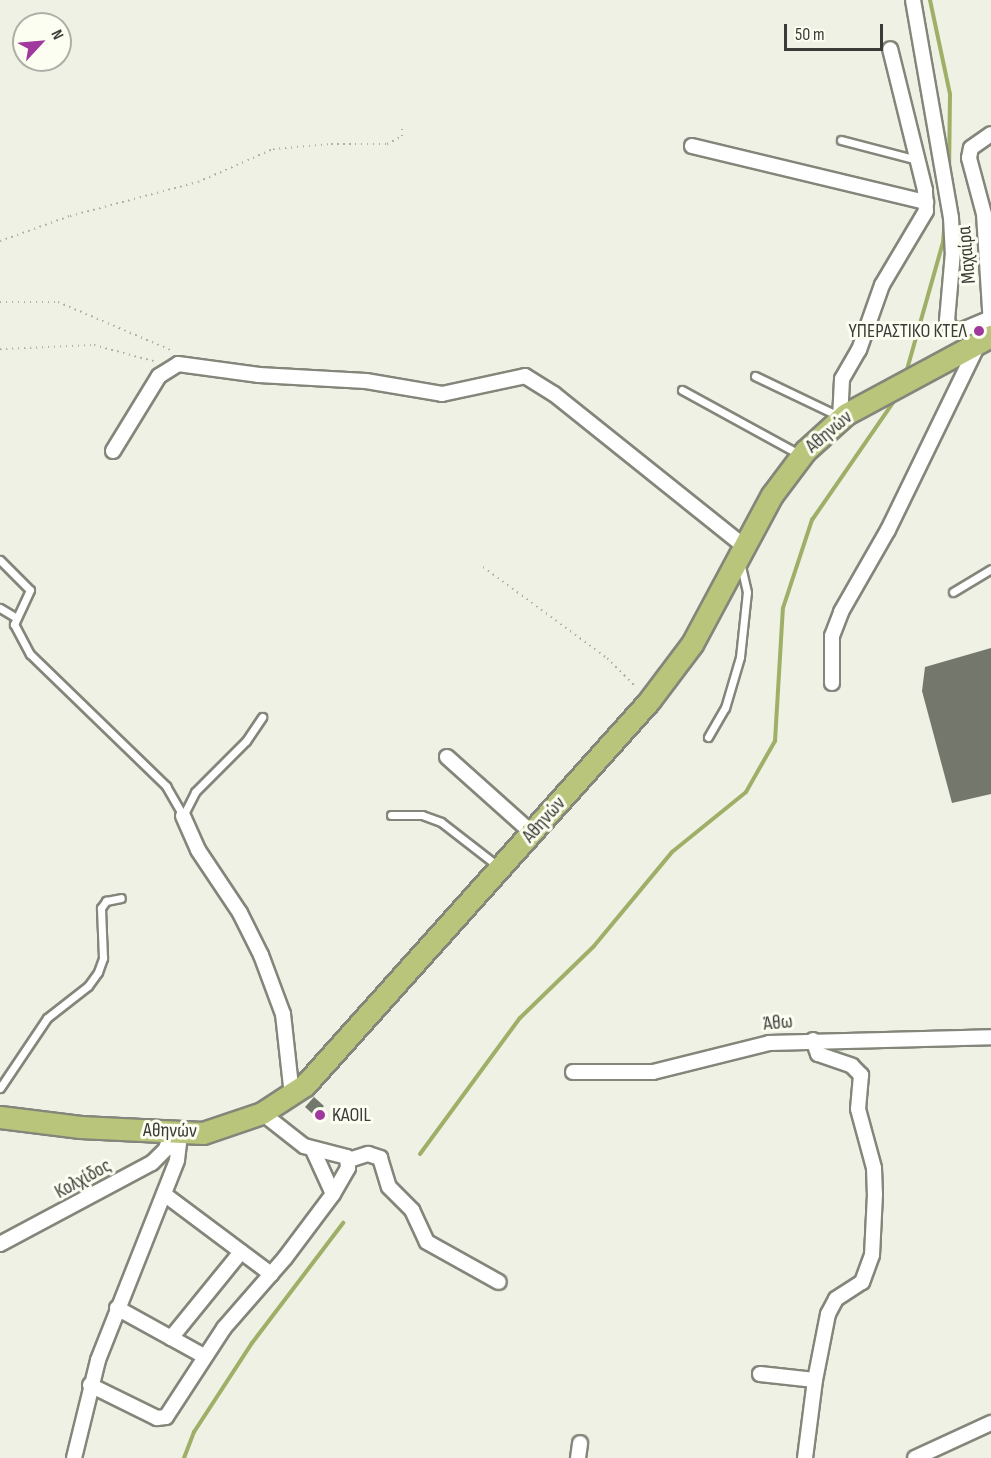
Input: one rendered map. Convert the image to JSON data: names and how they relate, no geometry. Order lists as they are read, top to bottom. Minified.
{"streets":{"main road":["Αθηνών"],"street":["Μαχαίρα","Άθω","Κολχίδος"]},"crossings":[["Μαχαίρα","Αθηνών"],["Αθηνών","Κολχίδος"]],"places":["ΥΠΕΡΑΣΤΙΚΟ ΚΤΕΛ","KAOIL"],"scale_bar":"50 m","north":"top right"}
